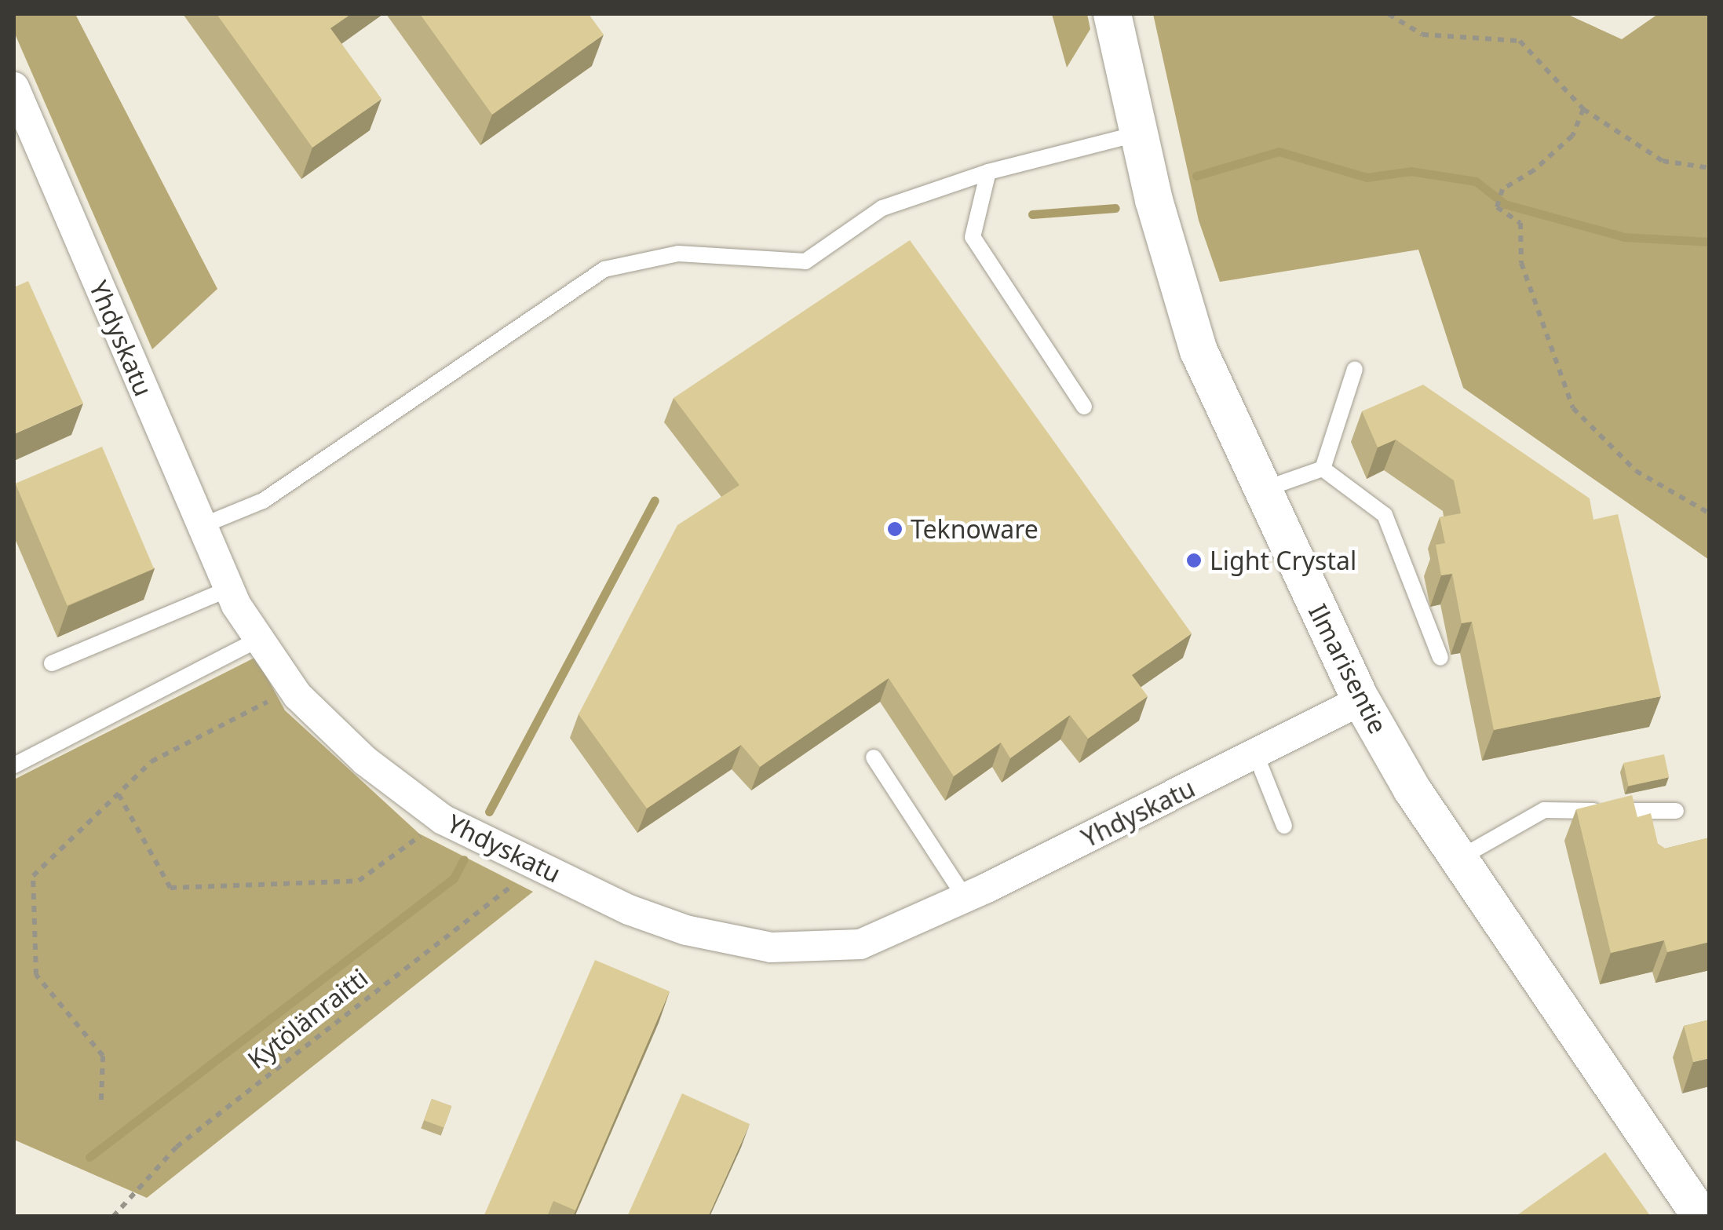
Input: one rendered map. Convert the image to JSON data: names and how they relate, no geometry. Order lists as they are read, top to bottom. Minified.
{"streets":{"street":["Yhdyskatu","Ilmarisentie"],"path":["Kytölänraitti"]},"crossings":[["Yhdyskatu","Ilmarisentie"],["Yhdyskatu","Kytölänraitti"]],"places":["Teknoware","Light Crystal"]}
